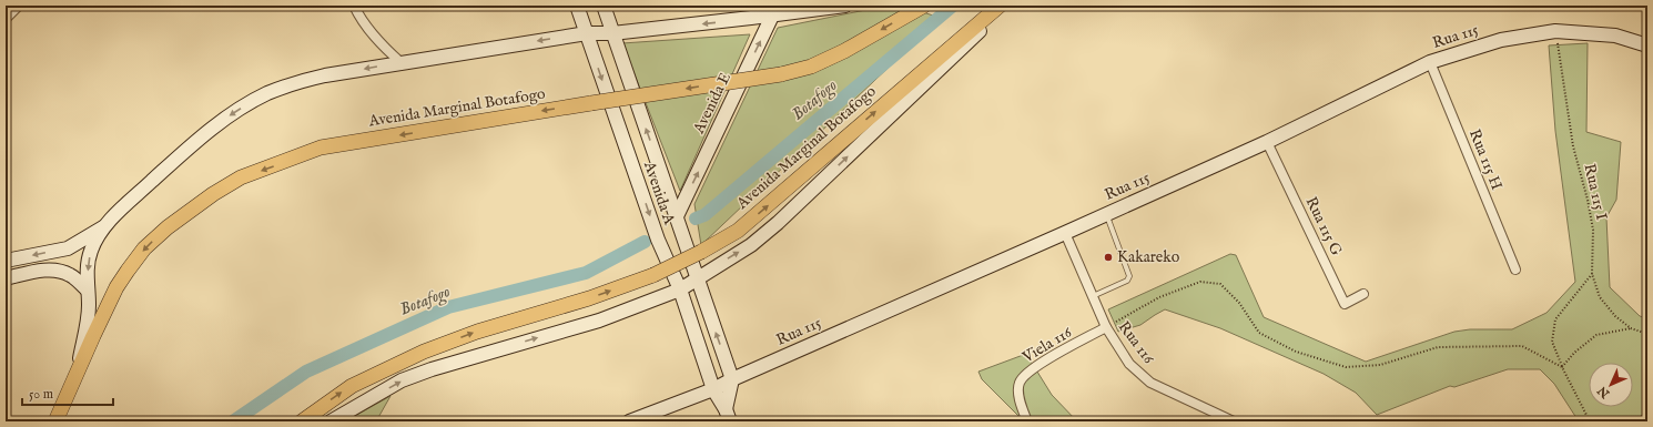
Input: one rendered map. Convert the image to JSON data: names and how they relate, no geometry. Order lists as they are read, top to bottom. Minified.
{"streets":{"main road":["Rua 115","Avenida E","Avenida Marginal Botafogo","Avenida A"],"street":["Rua 115 H","Rua 115 G","Rua 116","Viela 116"],"path":["Rua 115 I"]},"crossings":[["Rua 115","Rua 115 H"],["Rua 115","Rua 115 I"],["Rua 115","Avenida A"],["Rua 115","Rua 115 G"],["Rua 115","Rua 116"],["Avenida E","Avenida Marginal Botafogo"],["Avenida E","Avenida A"],["Avenida Marginal Botafogo","Avenida A"],["Rua 116","Viela 116"]],"one_way":["Avenida E"],"water":["Botafogo"],"places":["Kakareko"],"scale_bar":"50 m","north":"bottom left"}
